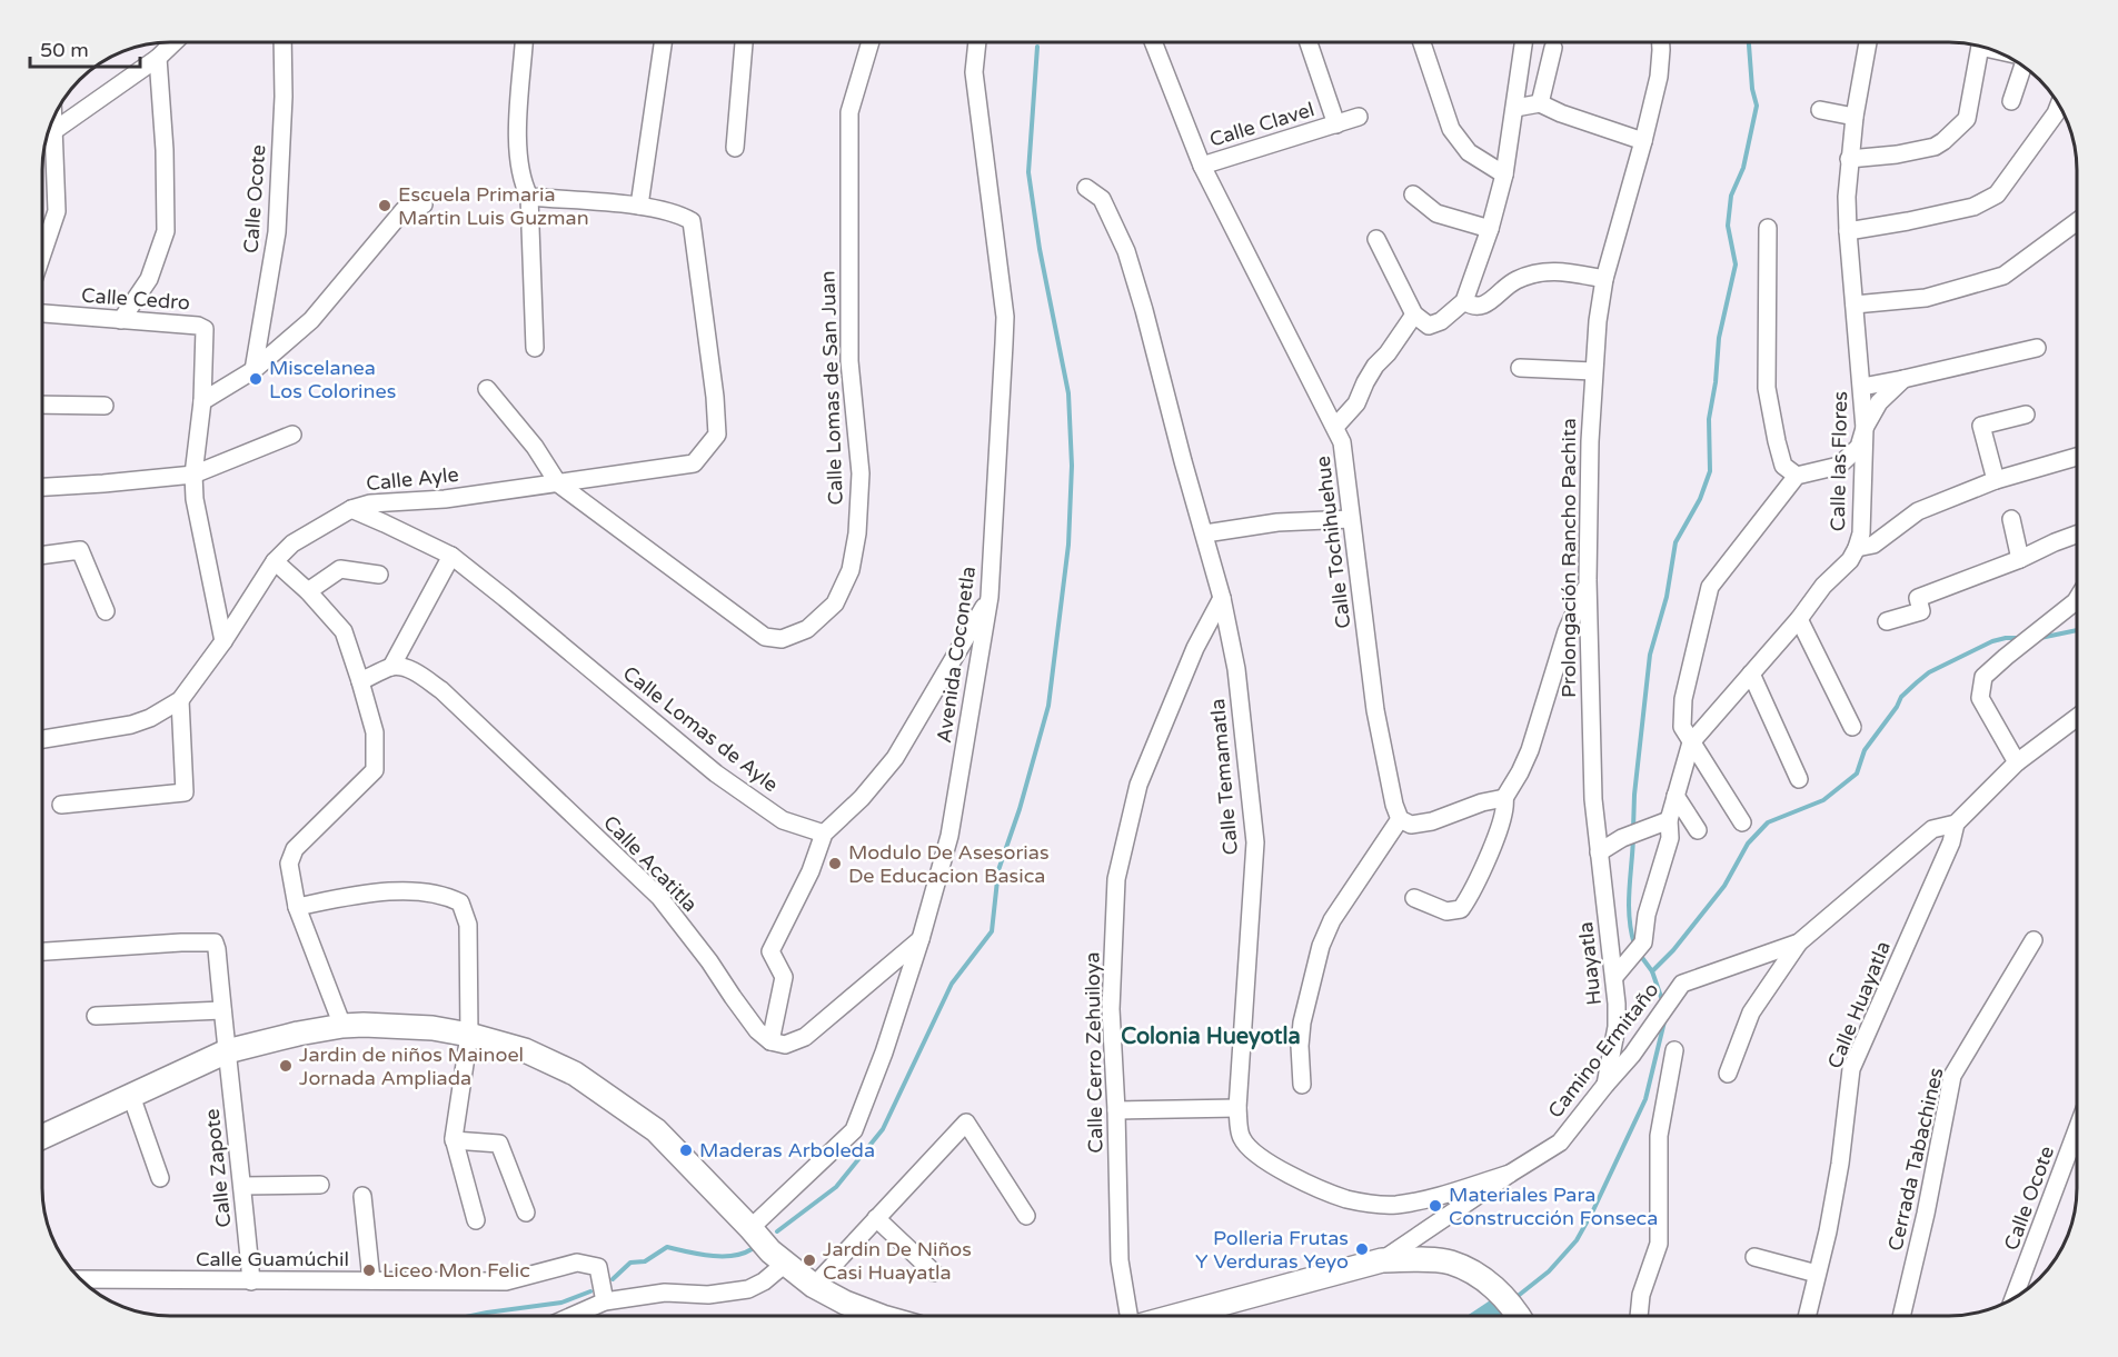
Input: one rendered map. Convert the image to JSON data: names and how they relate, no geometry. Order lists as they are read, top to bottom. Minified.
{"streets":{"street":["Calle Clavel","Calle Ocote","Calle Cedro","Calle Lomas de San Juan","Calle las Flores","Calle Ayle","Calle Tochihuehue","Prolongación Rancho Pachita","Avenida Coconetla","Calle Lomas de Ayle","Calle Temamatla","Calle Acatitla","Huayatla","Calle Huayatla","Camino Ermitaño","Calle Cerro Zehuiloya","Cerrada Tabachines","Calle Zapote","Calle Guamúchil"]},"crossings":[["Calle Clavel","Calle Tochihuehue"],["Calle Lomas de San Juan","Calle Ayle"],["Calle las Flores","Huayatla"],["Calle Ayle","Calle Lomas de Ayle"],["Prolongación Rancho Pachita","Huayatla"],["Calle Temamatla","Camino Ermitaño"],["Calle Temamatla","Calle Cerro Zehuiloya"],["Huayatla","Camino Ermitaño"],["Calle Huayatla","Camino Ermitaño"],["Calle Zapote","Calle Guamúchil"]],"districts":["Colonia Hueyotla"],"places":["Escuela Primaria Martin Luis Guzman","Miscelanea Los Colorines","Modulo De Asesorias De Educacion Basica","Jardin de niños Mainoel Jornada Ampliada","Maderas Arboleda","Materiales Para Construcción Fonseca","Polleria Frutas Y Verduras Yeyo","Jardin De Niños Casi Huayatla","Liceo Mon Felic"],"scale_bar":"50 m"}
